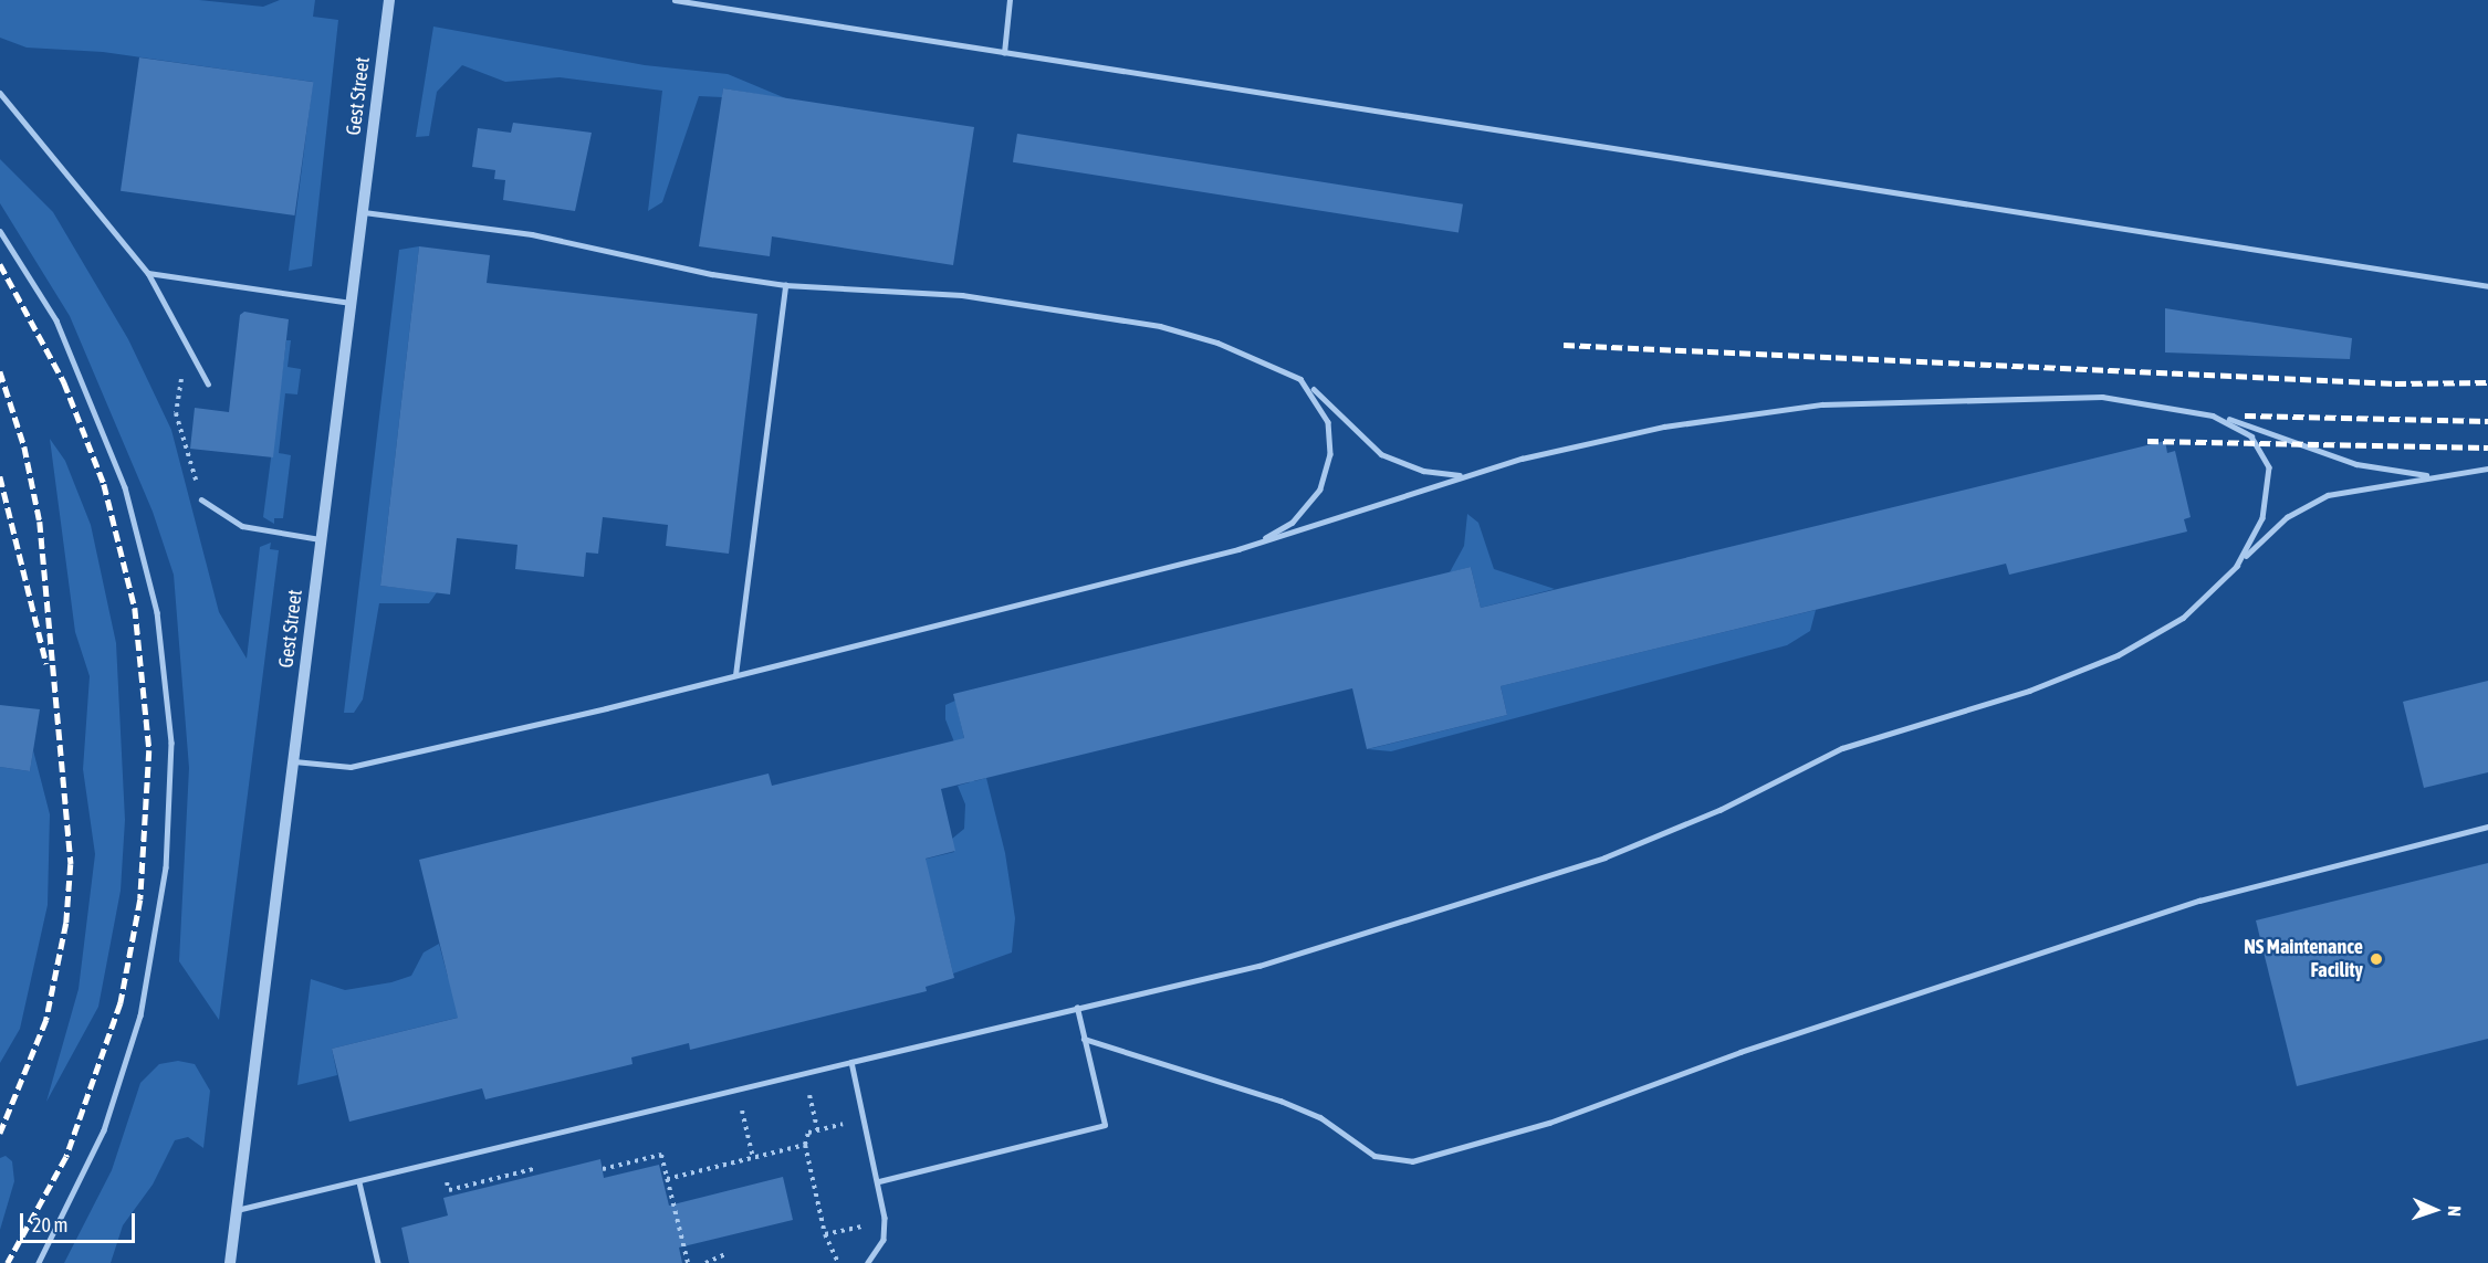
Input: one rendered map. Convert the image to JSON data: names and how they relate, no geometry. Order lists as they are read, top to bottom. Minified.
{"streets":{"street":["Gest Street"]},"places":["NS Maintenance Facility"],"scale_bar":"20 m","north":"right"}
